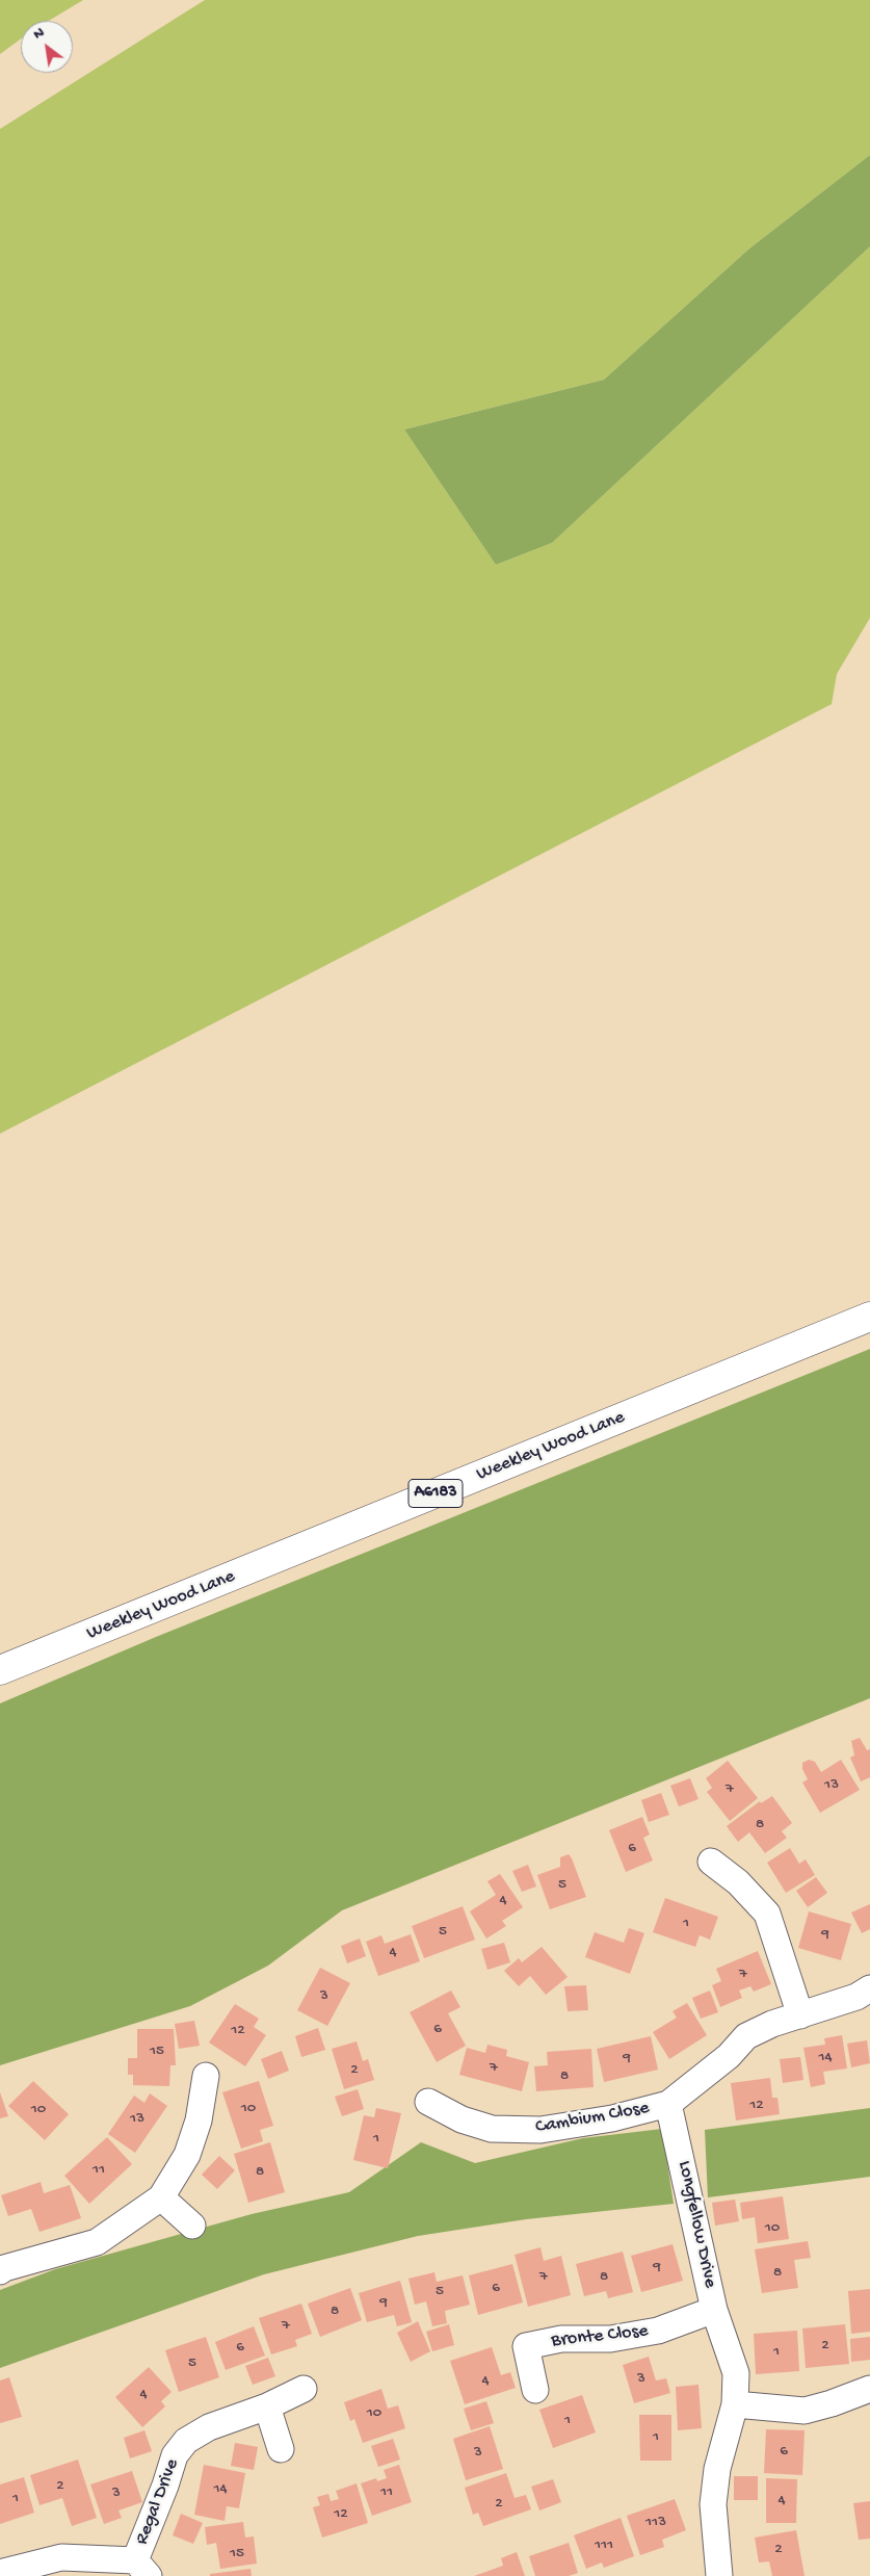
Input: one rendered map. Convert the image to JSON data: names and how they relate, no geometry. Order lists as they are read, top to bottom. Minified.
{"streets":{"main road":["Weekley Wood Lane","A6183"],"street":["Cambium Close","Longfellow Drive","Bronte Close","Regal Drive"]},"crossings":[["Cambium Close","Longfellow Drive"],["Longfellow Drive","Bronte Close"]],"house_numbers":["13","7","8","6","5","4","1","5","9","4","7","3","6","12","15","14","9","7","2","8","12","10","10","13","1","11","8","10","9","8","7","8","6","5","9","8","7","2","6","1","5","3","4","4","10","1","1","6","3","2","14","11","3","1","4","2","12","113","111","2","15"],"north":"top left"}
